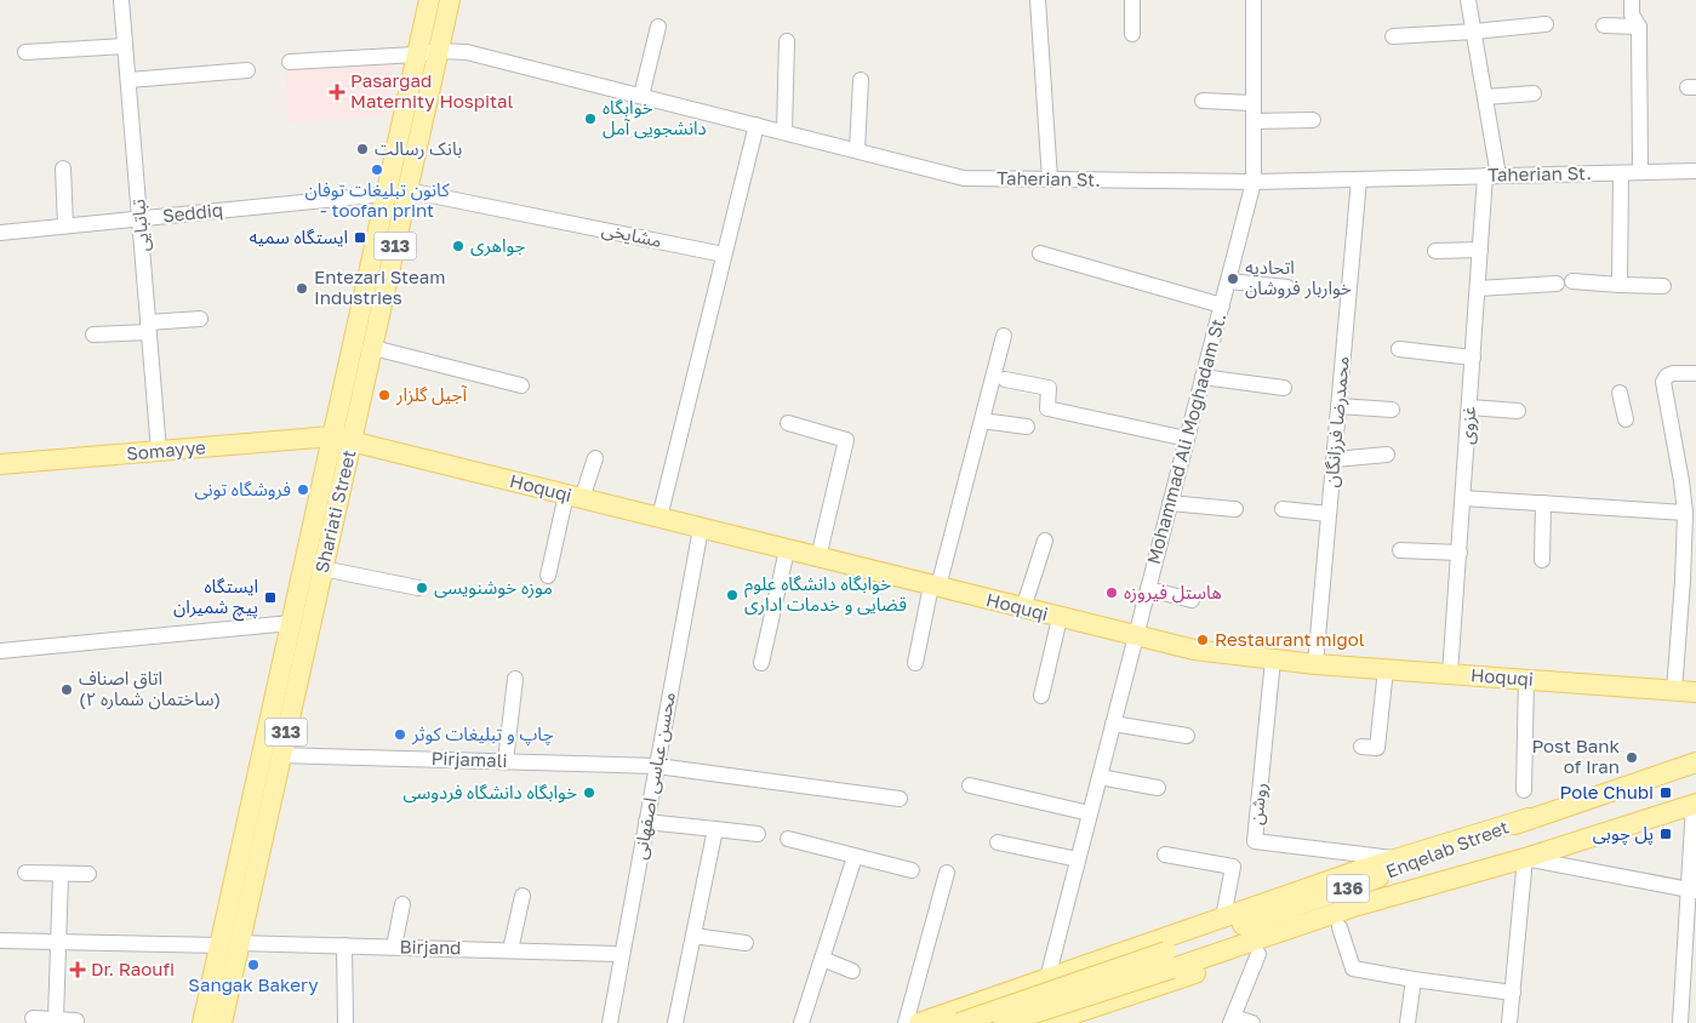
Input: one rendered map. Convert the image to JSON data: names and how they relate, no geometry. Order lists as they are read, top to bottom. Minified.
{"streets":{"main road":["313","Somayye","Hoquqi","Shariati Street","Enqelab Street","136"],"street":["Taherian St.","Seddiq","تباتبایی","مشایخی","محمدرضا فرزانگان","غزوی","Mohammad Ali Moghadam St.","Pirjamali","محسن عباسی اصفهانی","روشن","Birjand"]},"crossings":[["Taherian St.","محمدرضا فرزانگان"],["Taherian St.","غزوی"],["Taherian St.","Mohammad Ali Moghadam St."],["Taherian St.","Shariati Street"],["Seddiq","تباتبایی"],["Seddiq","Shariati Street"],["تباتبایی","Somayye"],["مشایخی","Shariati Street"],["محمدرضا فرزانگان","Hoquqi"],["غزوی","Hoquqi"],["Mohammad Ali Moghadam St.","Hoquqi"],["Mohammad Ali Moghadam St.","Enqelab Street"],["Somayye","Hoquqi"],["Somayye","Shariati Street"],["Hoquqi","Shariati Street"],["Hoquqi","محسن عباسی اصفهانی"],["Hoquqi","روشن"],["Shariati Street","Pirjamali"],["Shariati Street","Birjand"],["Pirjamali","محسن عباسی اصفهانی"],["محسن عباسی اصفهانی","Birjand"],["روشن","Enqelab Street"],["Enqelab Street","136"]],"places":{"health":["Pasargad Maternity Hospital","Dr. Raoufi"],"other":["خوابگاه دانشجویی آمل","بانک رسالت","کانون تبلیغات توفان - toofan print","جواهری","اتحادیه خواربار فروشان","Entezari Steam Industries","آجیل گلزار","فروشگاه تونی","موزه خوشنویسی","هاستل فیروزه","خوابگاه دانشگاه علوم قضایی و خدمات اداری","Restaurant migol","اتاق اصناف (ساختمان شماره ۲)","چاپ و تبلیغات کوثر","Post Bank of Iran","خوابگاه دانشگاه فردوسی","Sangak Bakery"],"transit":["ایستگاه سمیه","ایستگاه پیچ شمیران","Pole Chubi","پل چوبی"]}}
